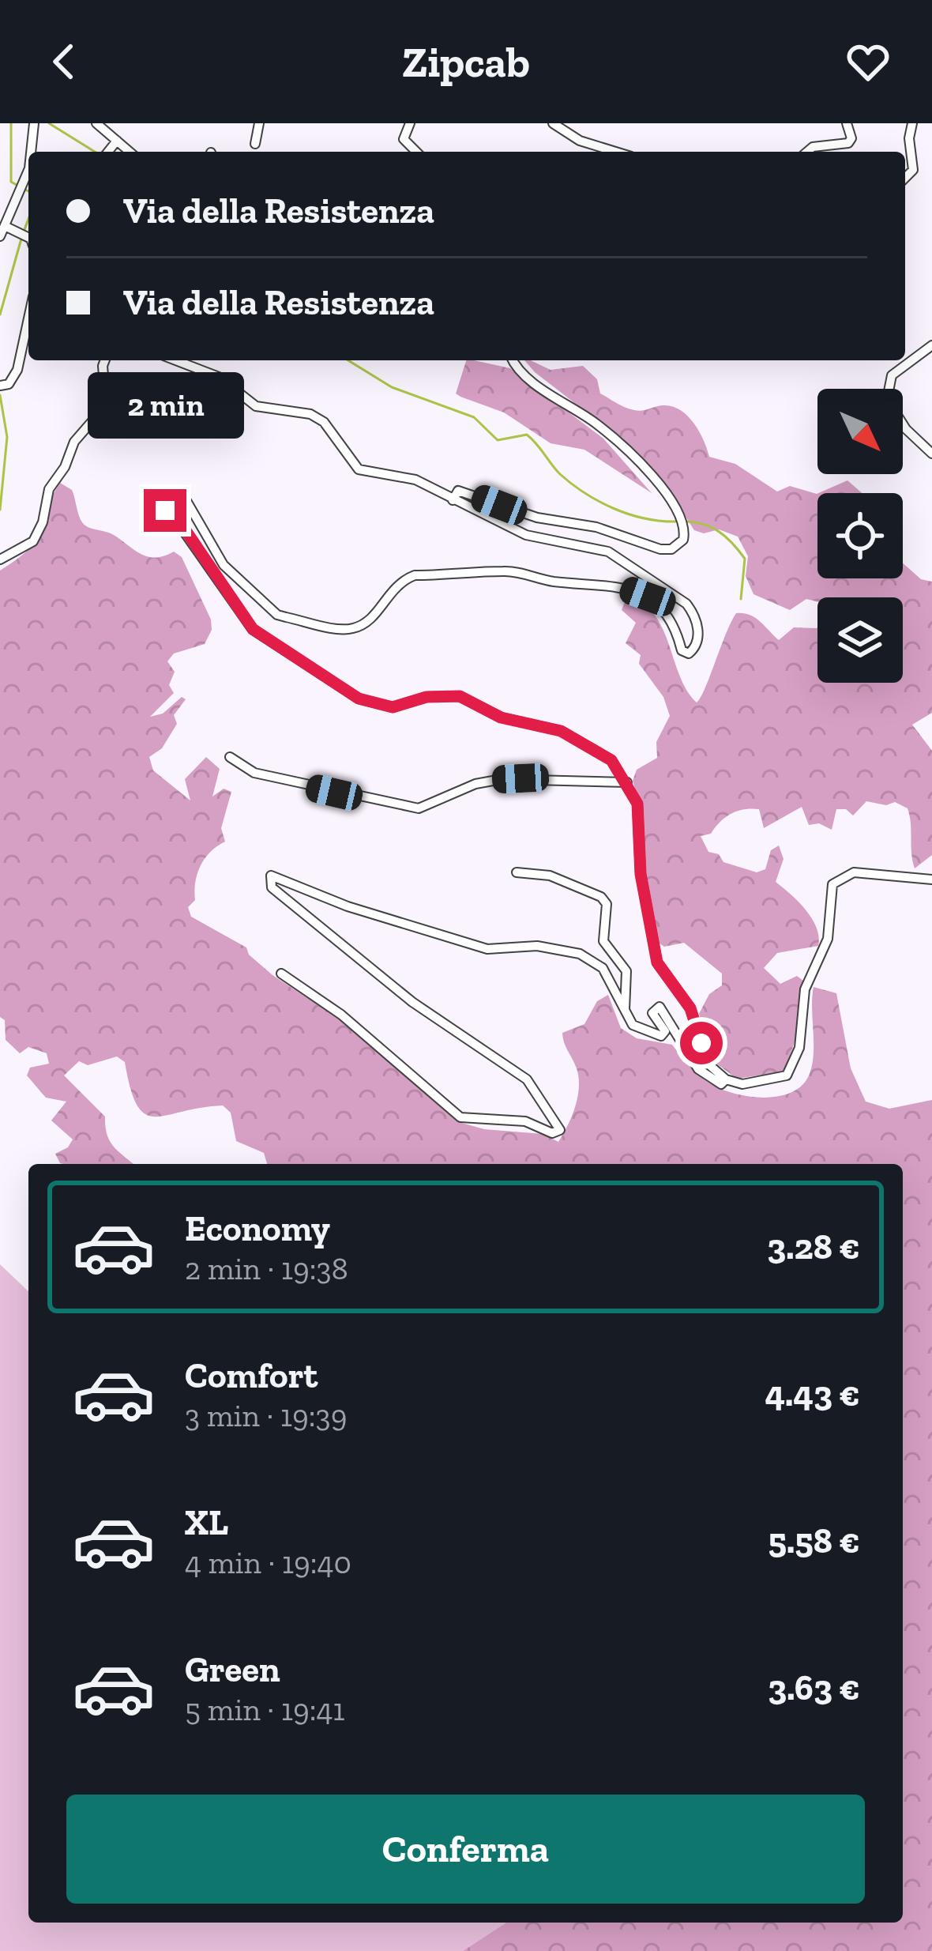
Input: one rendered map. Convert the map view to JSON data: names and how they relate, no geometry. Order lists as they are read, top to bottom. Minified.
{"north":"bottom right","page":{"header":"Zipcab","banner":["Via della Resistenza","Via della Resistenza"],"bubble":"2 min","list":[{"name":"Economy","note":"2 min · 19:38","value":"3.28 €"},{"name":"Comfort","note":"3 min · 19:39","value":"4.43 €"},{"name":"XL","note":"4 min · 19:40","value":"5.58 €"},{"name":"Green","note":"5 min · 19:41","value":"3.63 €"}],"buttons":"Conferma"}}
